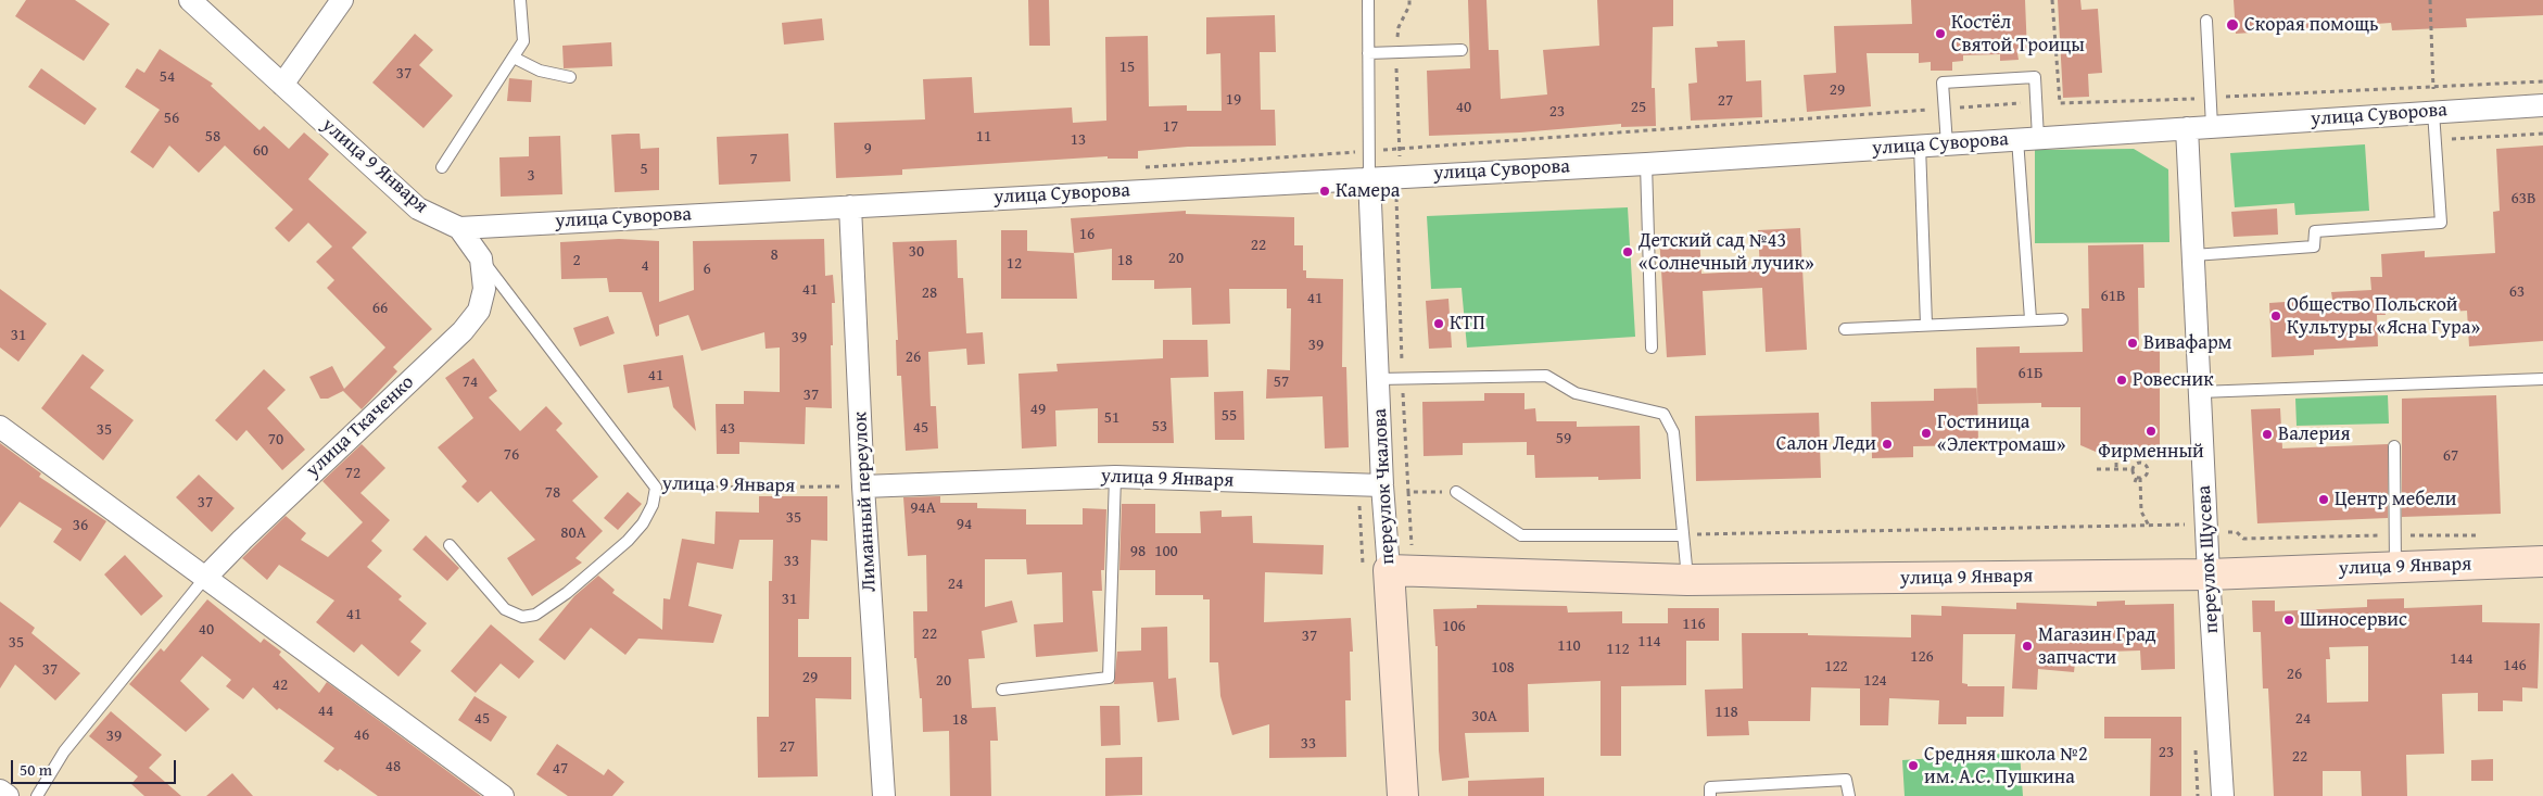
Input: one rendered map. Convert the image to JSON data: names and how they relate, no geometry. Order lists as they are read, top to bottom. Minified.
{"streets":{"street":["улица Суворова","улица 9 Января","улица Ткаченко","переулок Чкалова","Лиманный переулок","переулок Щусева"]},"crossings":[["улица Суворова","улица 9 Января"],["улица Суворова","переулок Чкалова"],["улица Суворова","Лиманный переулок"],["улица Суворова","переулок Щусева"],["улица 9 Января","улица Ткаченко"],["улица 9 Января","переулок Чкалова"],["улица 9 Января","Лиманный переулок"],["улица 9 Января","переулок Щусева"]],"places":["Скорая помощь","Костёл Святой Троицы","Камера","Детский сад №43 «Солнечный лучик»","Общество Польской Культуры «Ясна Гура»","КТП","Вивафарм","Ровесник","Фирменный","Гостиница «Электромаш»","Валерия","Салон Леди","Центр мебели","Шиносервис","Магазин Град запчасти","Средняя школа №2 им. А.С. Пушкина"],"house_numbers":["15","37","54","29","19","27","40","25","23","56","17","58","11","13","9","60","7","5","3","63В","16","22","30","8","20","2","18","12","4","6","41","63","28","61В","41","66","31","39","39","26","61Б","41","74","57","37","49","55","51","53","45","43","35","59","70","76","67","72","78","37","94А","35","94","36","80А","98","100","33","24","31","41","116","106","40","22","37","114","35","110","112","126","144","146","122","108","37","26","29","20","124","42","44","118","30А","45","24","18","46","39","33","27","23","22","48","47"],"scale_bar":"50 m"}
